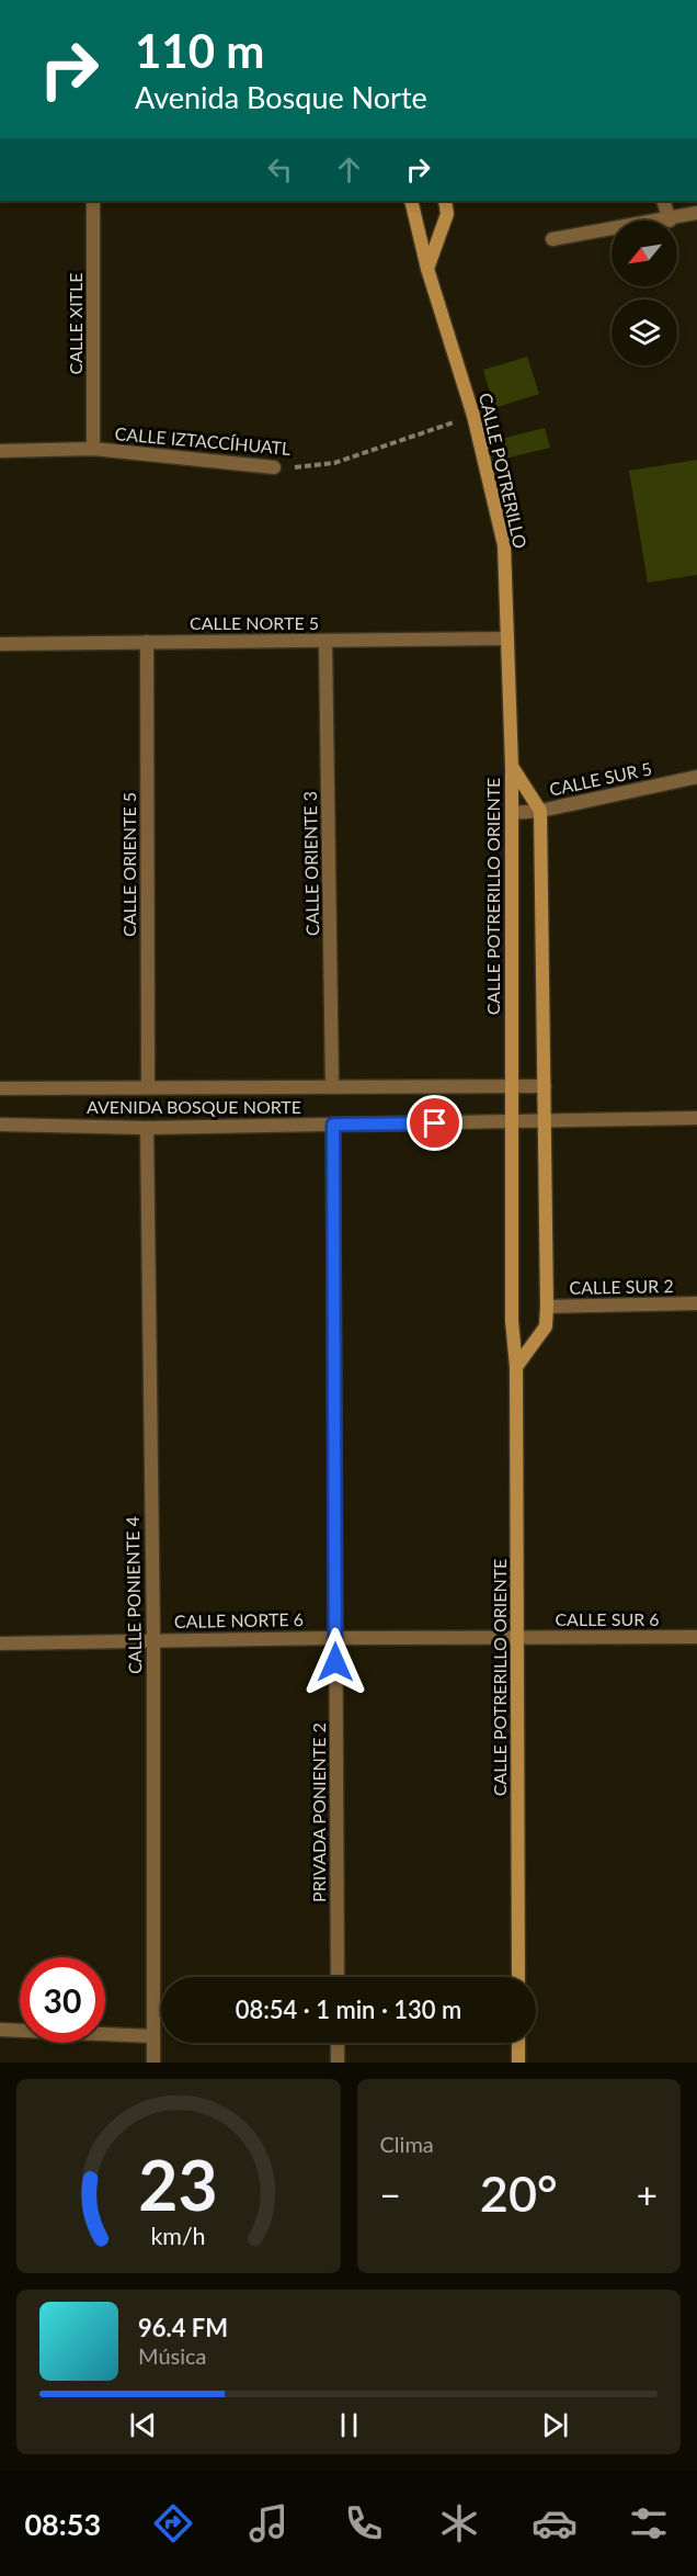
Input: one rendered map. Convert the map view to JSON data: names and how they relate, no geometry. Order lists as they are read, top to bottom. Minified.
{"streets":{"street":["CALLE XITLE","CALLE IZTACCÍHUATL","CALLE POTRERILLO","CALLE NORTE 5","CALLE SUR 5","CALLE ORIENTE 3","CALLE ORIENTE 5","CALLE POTRERILLO ORIENTE","AVENIDA BOSQUE NORTE","CALLE SUR 2","CALLE PONIENTE 4","CALLE SUR 6","CALLE NORTE 6","PRIVADA PONIENTE 2"]},"crossings":[["CALLE XITLE","CALLE IZTACCÍHUATL"],["CALLE IZTACCÍHUATL","CALLE POTRERILLO"],["CALLE POTRERILLO","CALLE NORTE 5"],["CALLE POTRERILLO","CALLE POTRERILLO ORIENTE"],["CALLE NORTE 5","CALLE ORIENTE 3"],["CALLE NORTE 5","CALLE ORIENTE 5"],["CALLE SUR 5","CALLE POTRERILLO ORIENTE"],["CALLE ORIENTE 3","AVENIDA BOSQUE NORTE"],["CALLE ORIENTE 5","AVENIDA BOSQUE NORTE"],["CALLE POTRERILLO ORIENTE","AVENIDA BOSQUE NORTE"],["CALLE POTRERILLO ORIENTE","CALLE SUR 6"],["CALLE POTRERILLO ORIENTE","CALLE NORTE 6"],["AVENIDA BOSQUE NORTE","CALLE PONIENTE 4"],["AVENIDA BOSQUE NORTE","PRIVADA PONIENTE 2"],["CALLE PONIENTE 4","CALLE NORTE 6"],["CALLE SUR 6","CALLE NORTE 6"],["CALLE NORTE 6","PRIVADA PONIENTE 2"]],"north":"bottom left","page":{"turn":["110 m","Avenida Bosque Norte"],"limit":"30","trip":"08:54 · 1 min · 130 m","tile":"Clima","heat":["−","20°","+"],"song":["96.4 FM","Música"],"tabs":"08:53","gauge":["23","km/h"]}}
